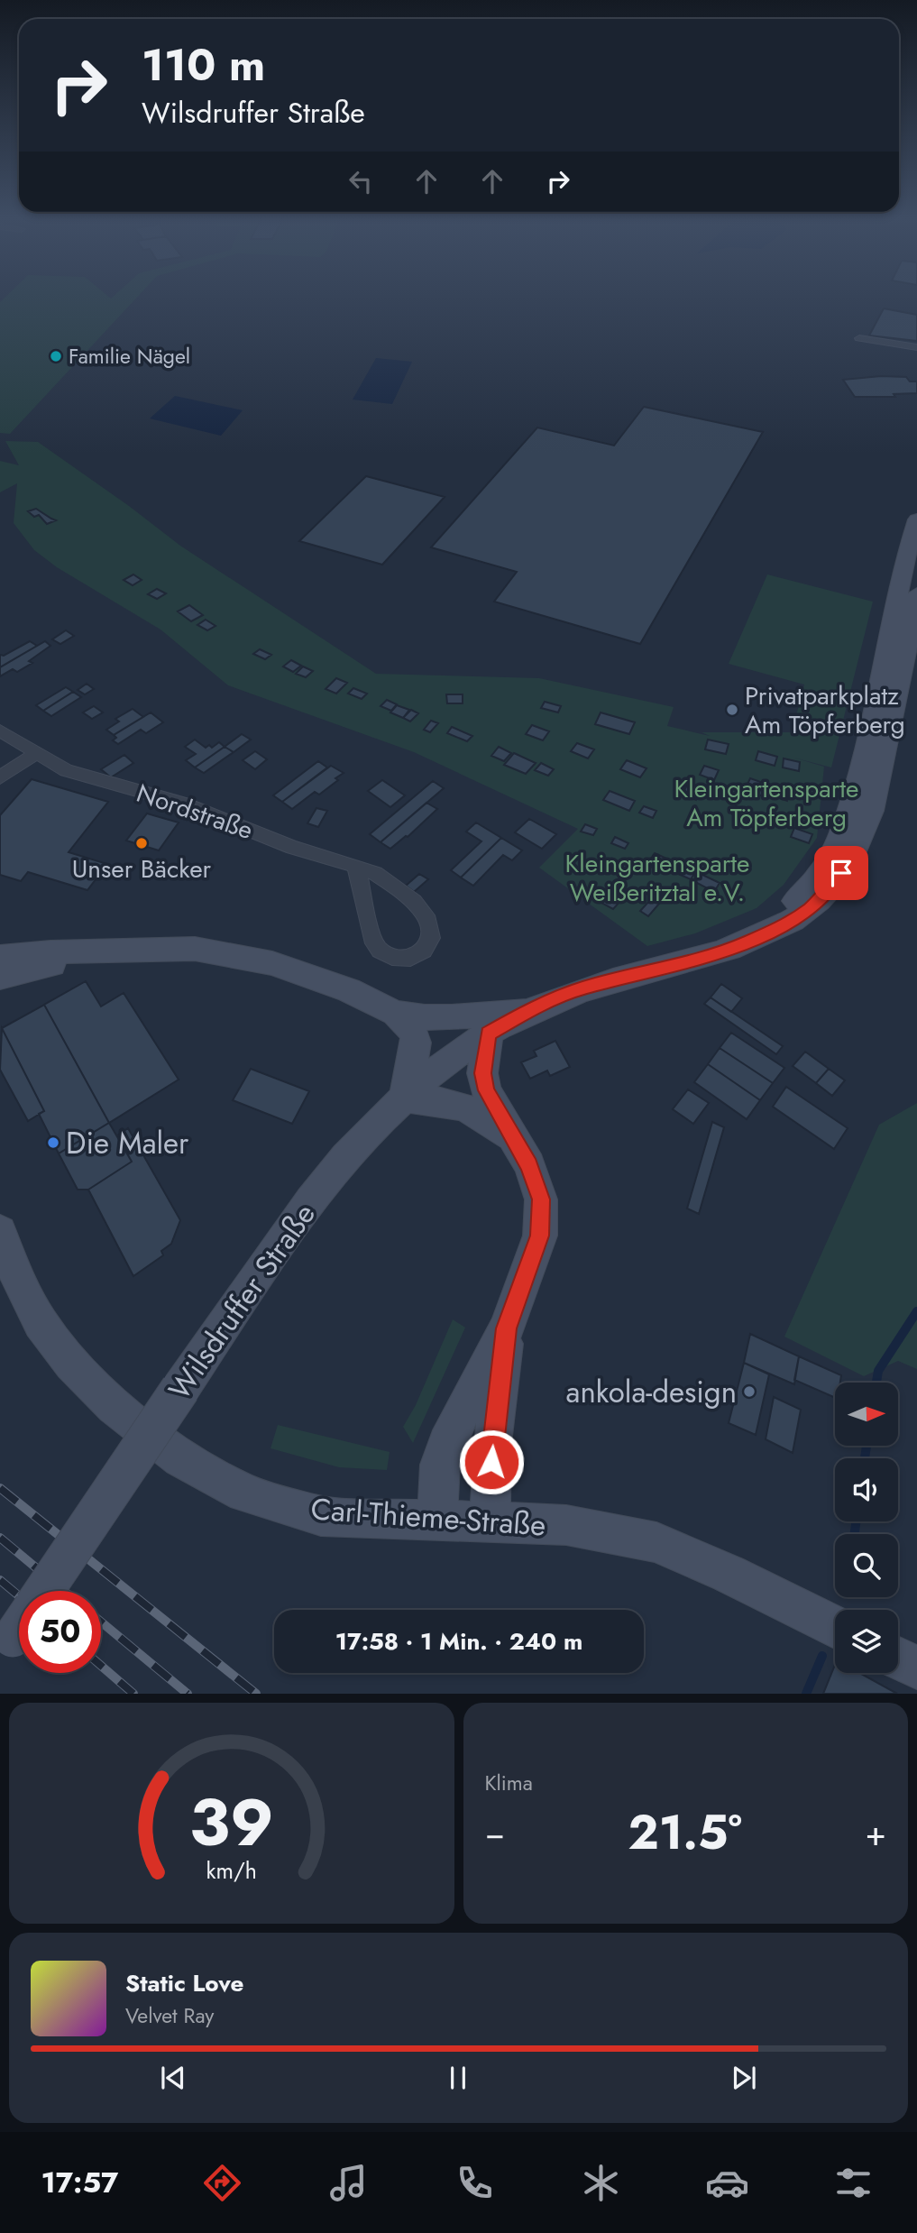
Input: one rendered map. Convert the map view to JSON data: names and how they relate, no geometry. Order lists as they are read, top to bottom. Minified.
{"streets":{"main road":["Wilsdruffer Straße","Carl-Thieme-Straße"],"street":["Nordstraße"]},"parks":["Kleingartensparte Am Töpferberg","Kleingartensparte Weißeritztal e.V."],"places":["Familie Nägel","Privatparkplatz Am Töpferberg","Unser Bäcker","Die Maler","ankola-design"],"north":"right","page":{"turn":["110 m","Wilsdruffer Straße"],"limit":"50","trip":"17:58 · 1 Min. · 240 m","tile":"Klima","heat":["−","21.5°","+"],"song":["Static Love","Velvet Ray"],"tabs":"17:57","gauge":["39","km/h"]}}
